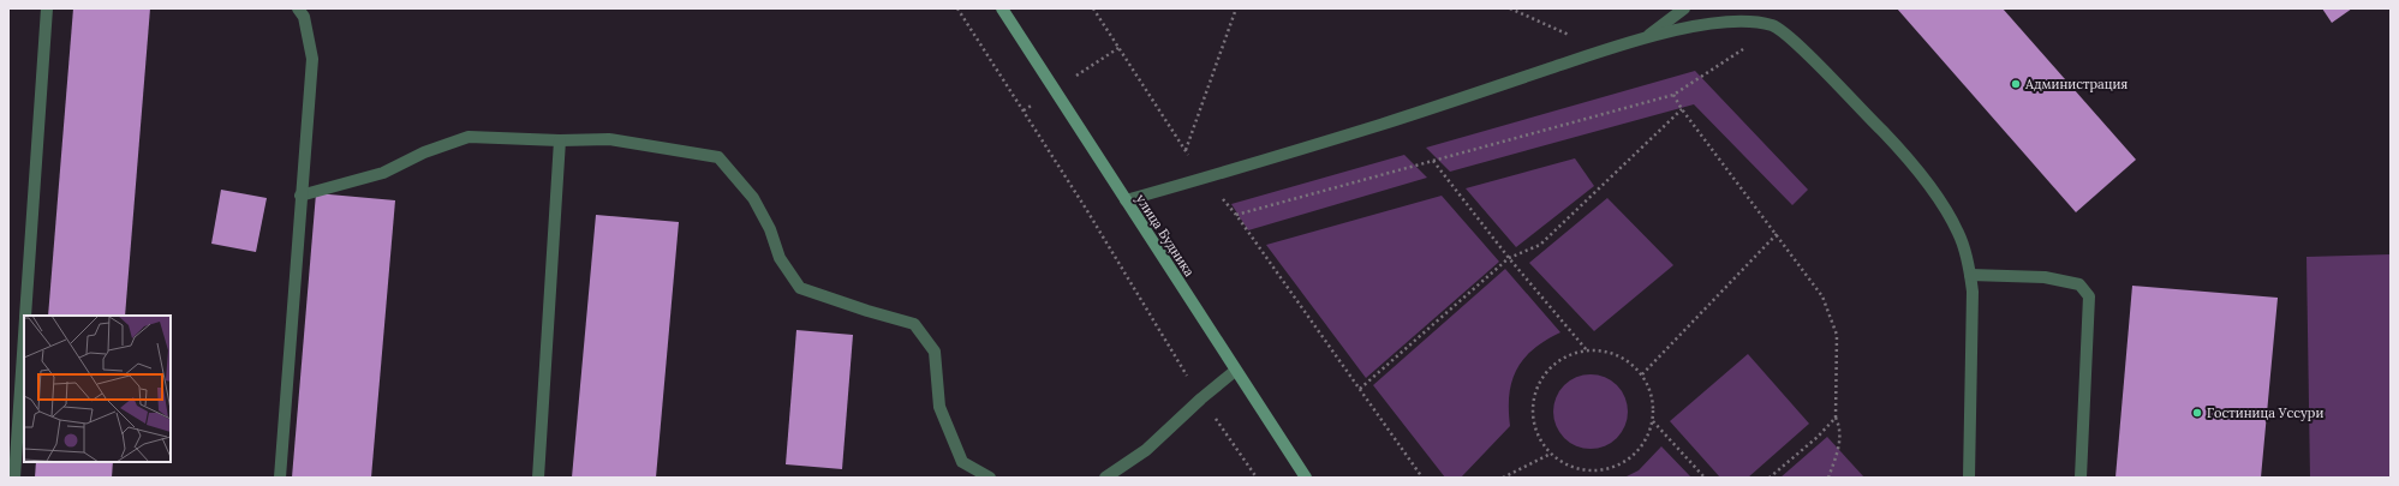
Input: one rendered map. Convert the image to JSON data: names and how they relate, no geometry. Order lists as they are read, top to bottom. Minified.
{"streets":{"main road":["улица Будника"]},"places":["Администрация","Гостиница Уссури"]}
